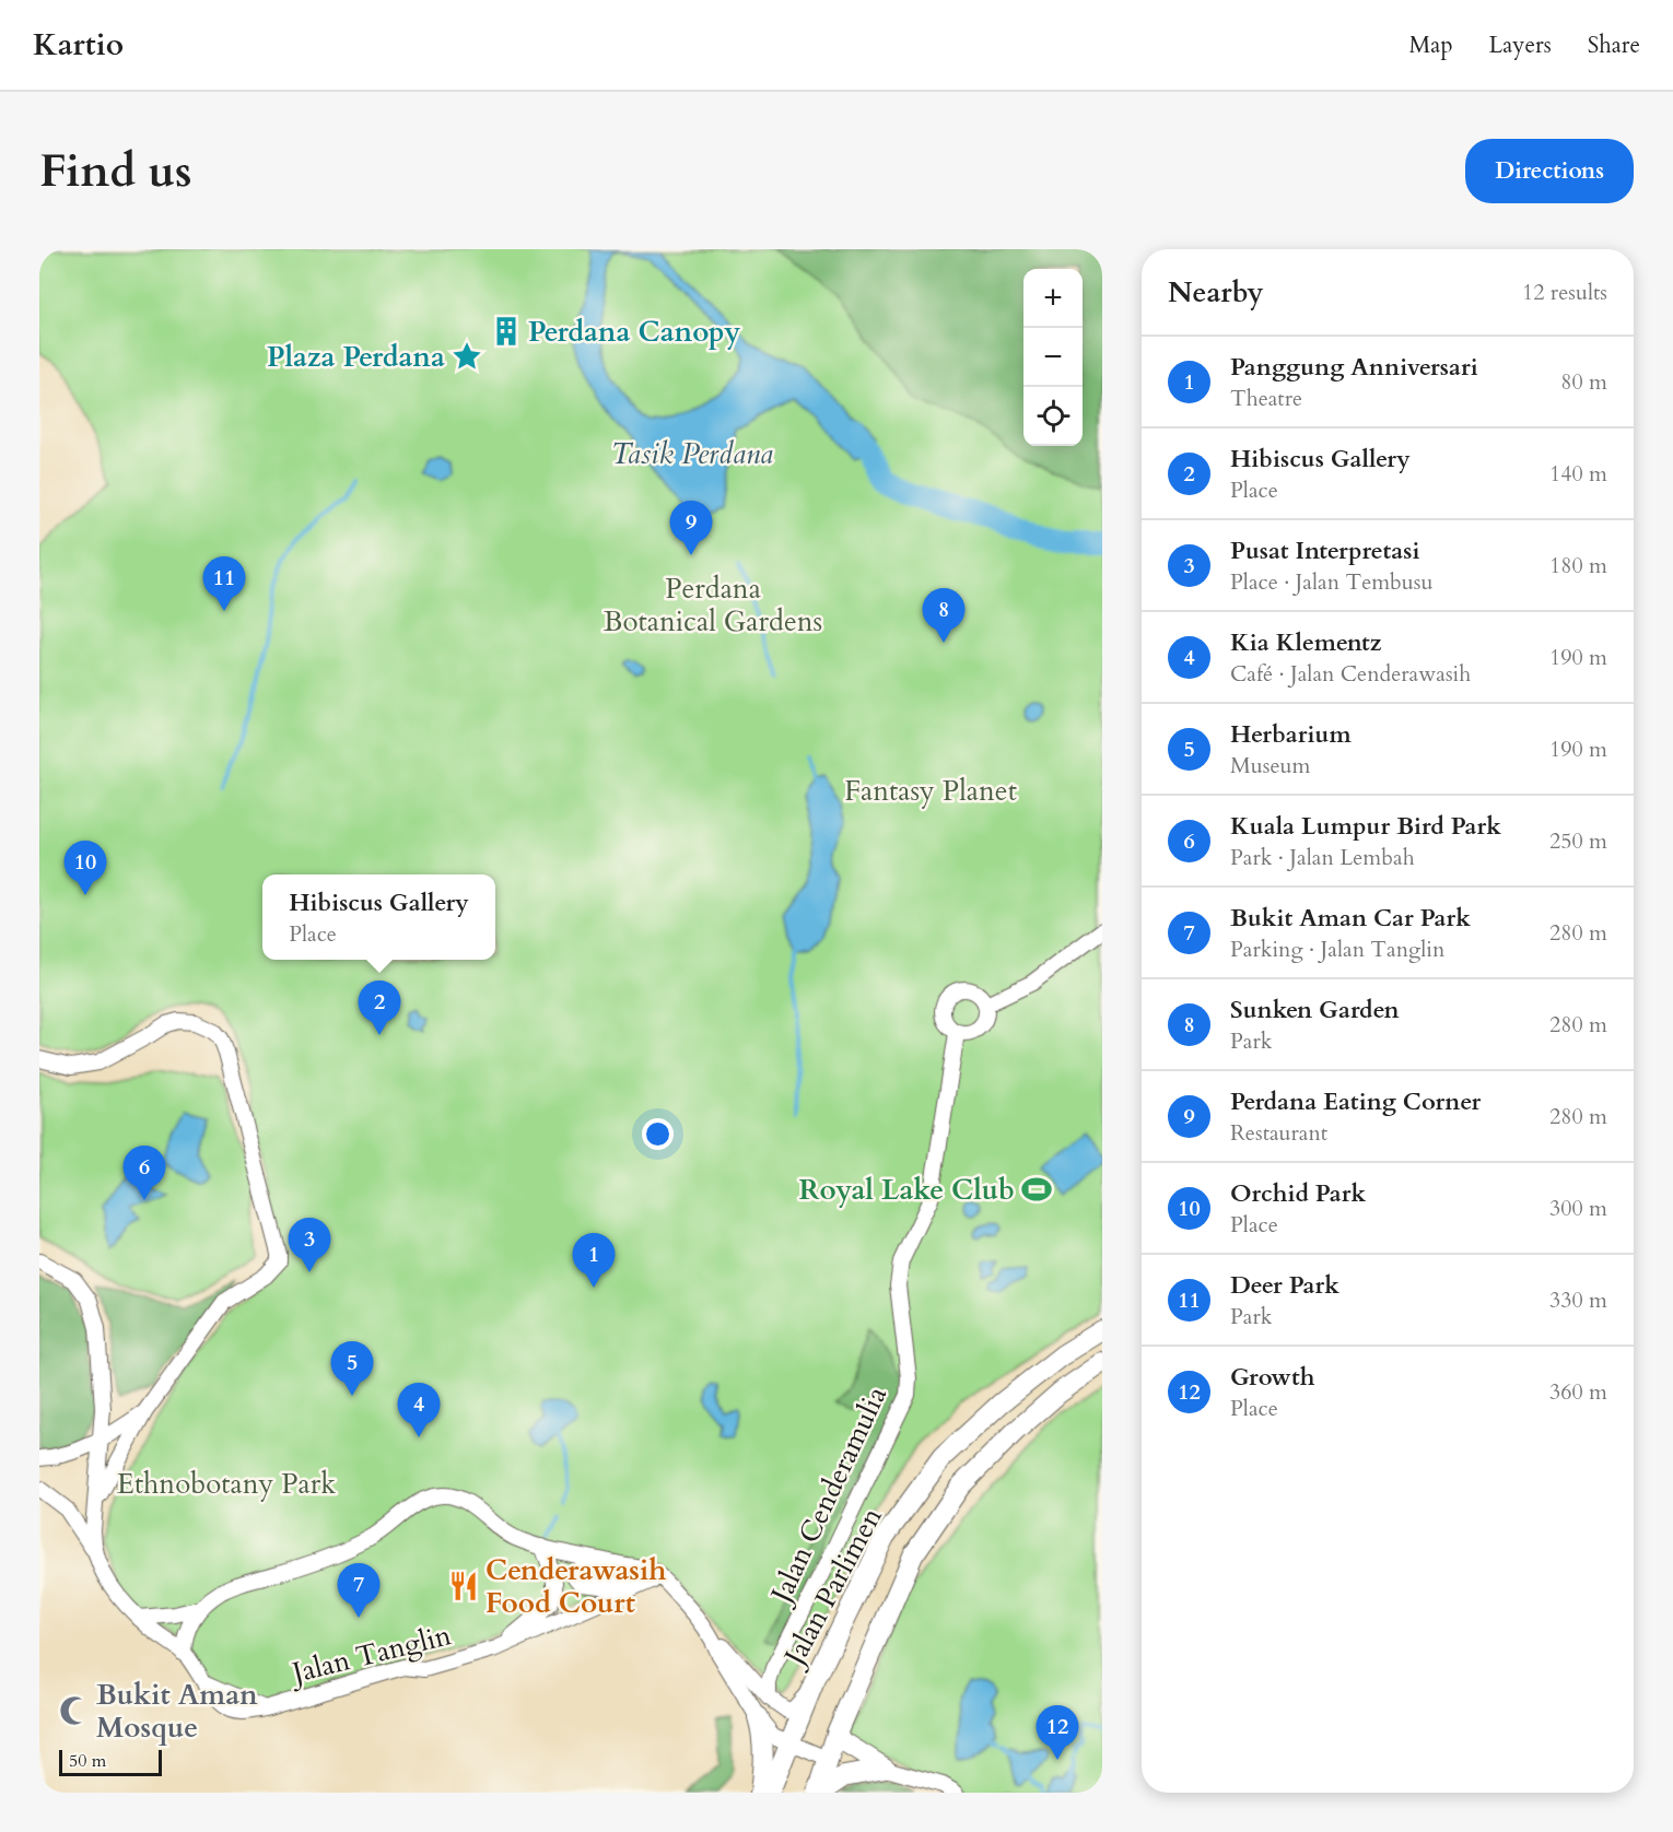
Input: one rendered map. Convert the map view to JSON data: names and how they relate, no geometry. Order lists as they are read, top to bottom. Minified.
{"streets":{"street":["Jalan Cenderamulia","Jalan Parlimen","Jalan Tanglin"]},"water":["Tasik Perdana"],"parks":["Perdana Botanical Gardens","Fantasy Planet","Ethnobotany Park"],"places":{"building":["Perdana Canopy"],"place":["Plaza Perdana"],"sports":["Royal Lake Club"],"restaurant":["Cenderawasih Food Court"],"mosque":["Bukit Aman Mosque"]},"scale_bar":"50 m","page":{"header":"Kartio","nav":["Map","Layers","Share"],"buttons":"Directions","title":"Find us","heading":["Nearby","12 results"],"map_buttons":["+","−"],"list":[{"mark":"1","name":"Panggung Anniversari","note":"Theatre","value":"80 m"},{"mark":"2","name":"Hibiscus Gallery","note":"Place","value":"140 m"},{"mark":"3","name":"Pusat Interpretasi","note":"Place · Jalan Tembusu","value":"180 m"},{"mark":"4","name":"Kia Klementz","note":"Café · Jalan Cenderawasih","value":"190 m"},{"mark":"5","name":"Herbarium","note":"Museum","value":"190 m"},{"mark":"6","name":"Kuala Lumpur Bird Park","note":"Park · Jalan Lembah","value":"250 m"},{"mark":"7","name":"Bukit Aman Car Park","note":"Parking · Jalan Tanglin","value":"280 m"},{"mark":"8","name":"Sunken Garden","note":"Park","value":"280 m"},{"mark":"9","name":"Perdana Eating Corner","note":"Restaurant","value":"280 m"},{"mark":"10","name":"Orchid Park","note":"Place","value":"300 m"},{"mark":"11","name":"Deer Park","note":"Park","value":"330 m"},{"mark":"12","name":"Growth","note":"Place","value":"360 m"}],"pins":["9","11","8","10","2","6","3","1","5","4","7","12"],"popup":["Hibiscus Gallery","Place"],"scale":"50 m"}}
